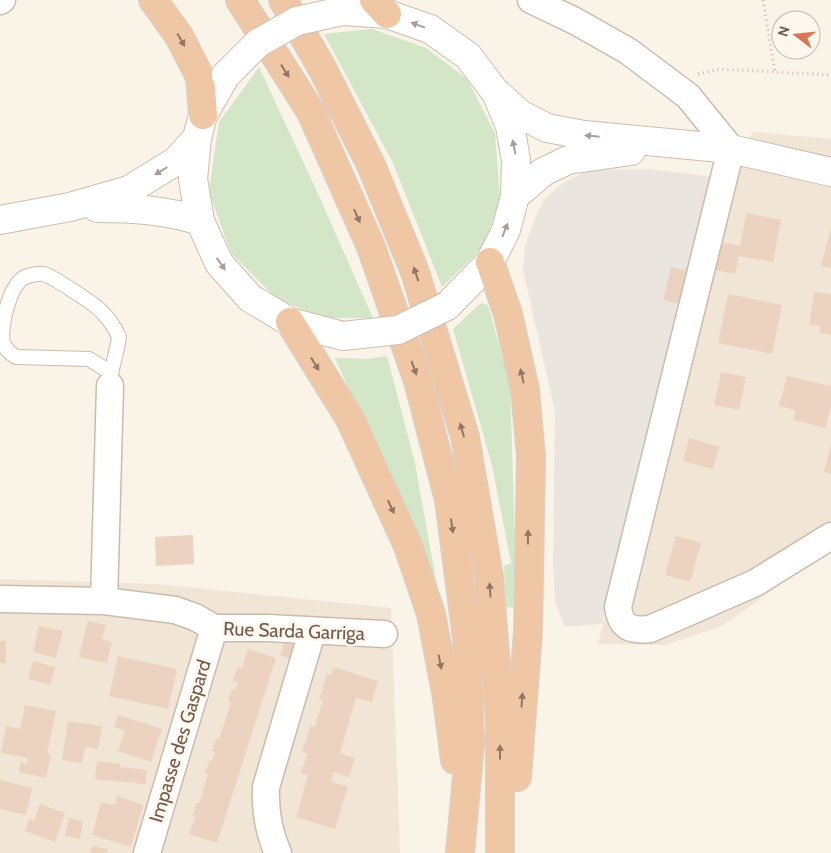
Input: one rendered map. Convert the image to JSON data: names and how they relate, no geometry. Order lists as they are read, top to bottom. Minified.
{"streets":{"street":["Rue Sarda Garriga","Impasse des Gaspard"]},"crossings":[["Rue Sarda Garriga","Impasse des Gaspard"]],"north":"left"}
